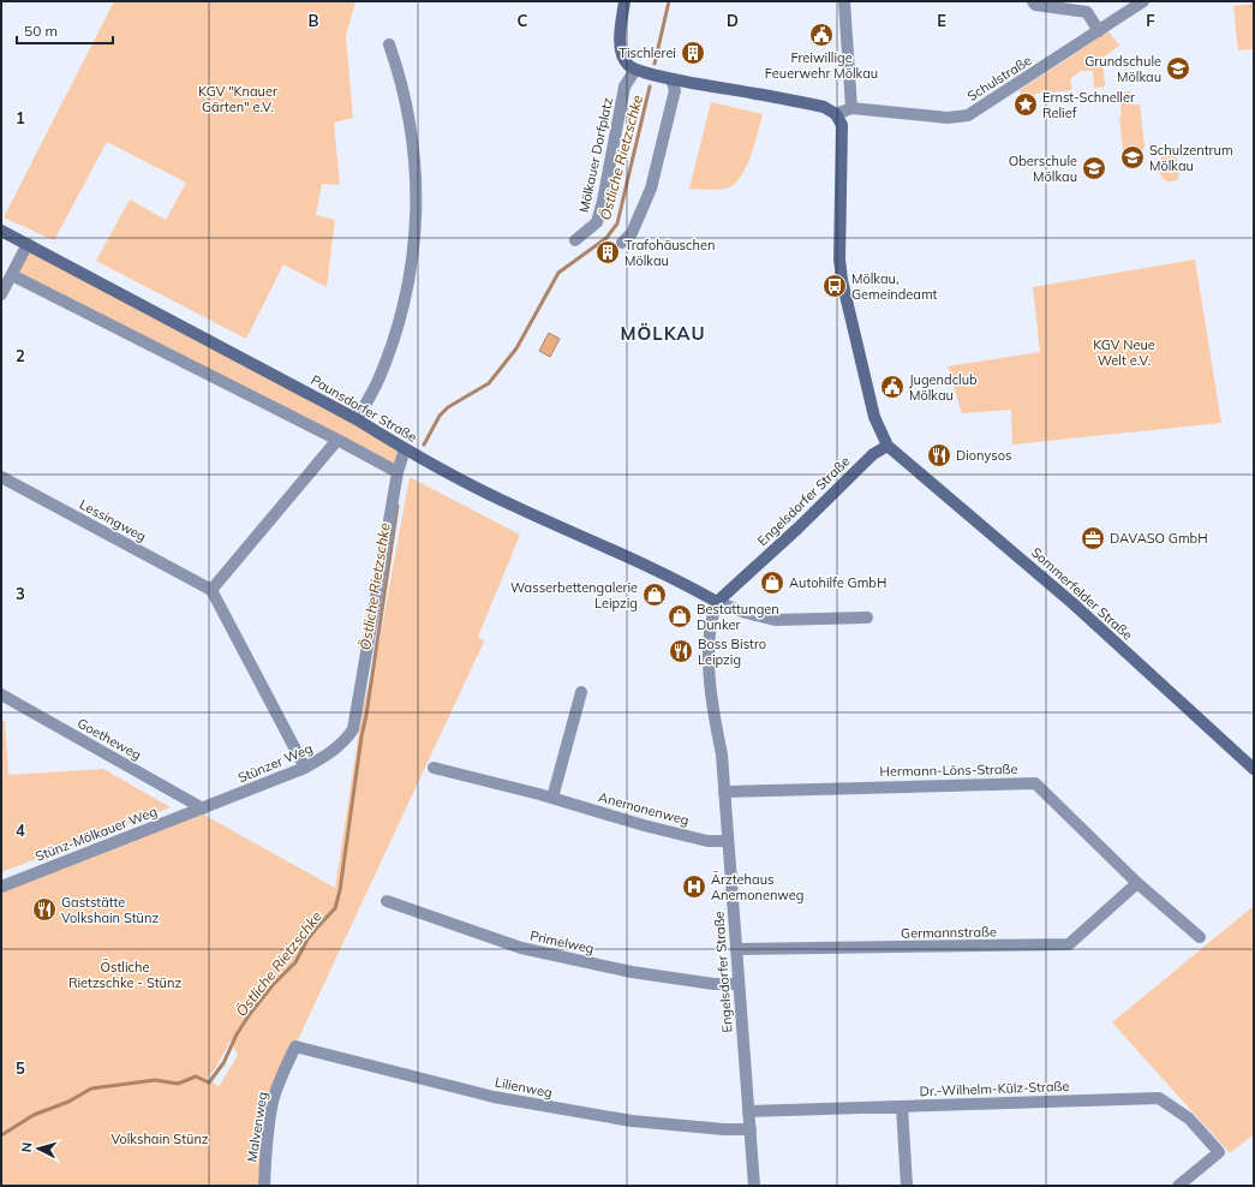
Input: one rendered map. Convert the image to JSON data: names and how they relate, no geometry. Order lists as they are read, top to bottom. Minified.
{"streets":{"main road":["Paunsdorfer Straße","Engelsdorfer Straße","Sommerfelder Straße"],"street":["Schulstraße","Mölkauer Dorfplatz","Lessingweg","Goetheweg","Stünzer Weg","Hermann-Löns-Straße","Anemonenweg","Stünz-Mölkauer Weg","Germannstraße","Primelweg","Lilienweg","Dr.-Wilhelm-Külz-Straße","Malvenweg"]},"crossings":[["Paunsdorfer Straße","Engelsdorfer Straße"],["Paunsdorfer Straße","Stünzer Weg"],["Engelsdorfer Straße","Sommerfelder Straße"],["Engelsdorfer Straße","Hermann-Löns-Straße"],["Engelsdorfer Straße","Anemonenweg"],["Engelsdorfer Straße","Germannstraße"],["Engelsdorfer Straße","Primelweg"],["Engelsdorfer Straße","Lilienweg"],["Engelsdorfer Straße","Dr.-Wilhelm-Külz-Straße"],["Goetheweg","Stünzer Weg"],["Goetheweg","Stünz-Mölkauer Weg"],["Stünzer Weg","Stünz-Mölkauer Weg"],["Hermann-Löns-Straße","Germannstraße"],["Lilienweg","Malvenweg"]],"districts":["MÖLKAU"],"water":["Östliche Rietzschke"],"parks":["KGV \"Knauer Gärten\" e.V.","KGV Neue Welt e.V.","Östliche Rietzschke - Stünz","Volkshain Stünz"],"places":{"public building":["Freiwillige Feuerwehr Mölkau","Jugendclub Mölkau"],"building":["Tischlerei","Trafohäuschen Mölkau"],"school or university":["Grundschule Mölkau","Schulzentrum Mölkau","Oberschule Mölkau"],"place":["Ernst-Schneller Relief"],"bus stop":["Mölkau, Gemeindeamt"],"restaurant":["Dionysos","Boss Bistro Leipzig","Gaststätte Volkshain Stünz"],"office":["DAVASO GmbH"],"shop":["Autohilfe GmbH","Wasserbettengalerie Leipzig","Bestattungen Dunker"],"hospital":["Ärztehaus Anemonenweg"]},"scale_bar":"50 m","north":"left","grid":{"columns":["B","C","D","E","F"],"rows":["1","2","3","4","5"]}}
